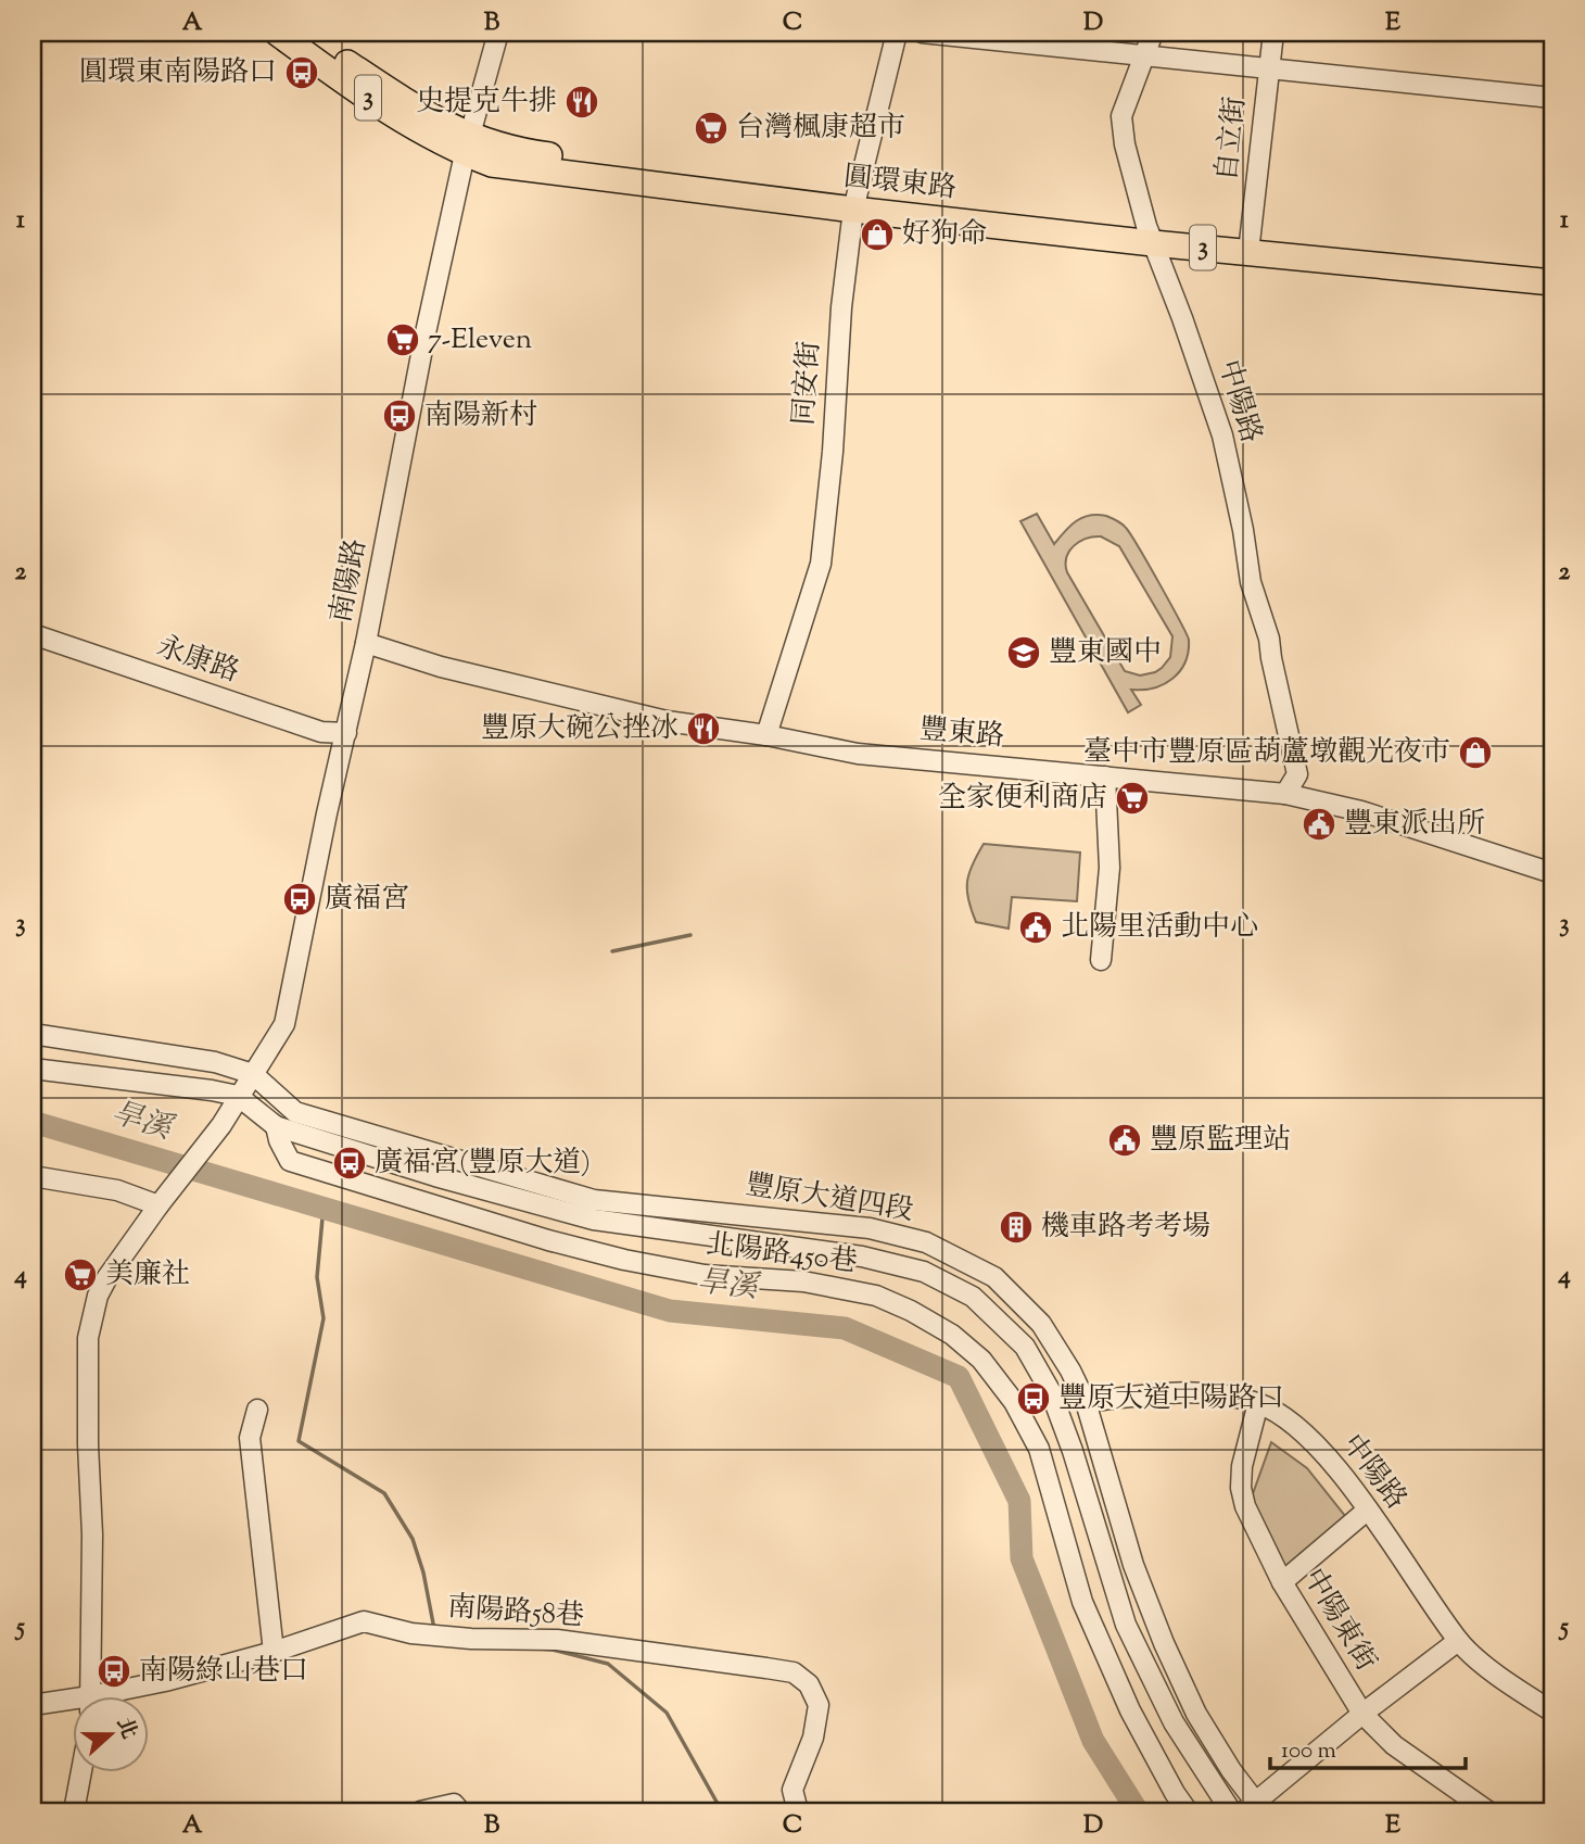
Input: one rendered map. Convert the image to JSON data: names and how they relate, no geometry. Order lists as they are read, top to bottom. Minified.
{"streets":{"main road":["3","圓環東路"],"street":["自立街","同安街","中陽路","南陽路","永康路","豐東路","豐原大道四段","北陽路450巷","南陽路58巷","中陽東街"]},"crossings":[["自立街","圓環東路"],["圓環東路","同安街"],["圓環東路","中陽路"],["圓環東路","南陽路"],["同安街","豐東路"],["中陽路","豐東路"],["中陽路","豐原大道四段"],["中陽路","中陽東街"],["南陽路","永康路"],["南陽路","豐東路"],["南陽路","豐原大道四段"],["豐原大道四段","北陽路450巷"]],"water":["旱溪"],"places":{"bus stop":["圓環東南陽路口","南陽新村","廣福宮","廣福宮(豐原大道)","豐原大道中陽路口","南陽綠山巷口"],"restaurant":["史提克牛排","豐原大碗公挫冰"],"supermarket":["台灣楓康超市","7-Eleven","全家便利商店","美廉社"],"shop":["好狗命","臺中市豐原區葫蘆墩觀光夜市"],"school or university":["豐東國中"],"public building":["豐東派出所","北陽里活動中心","豐原監理站"],"building":["機車路考考場"]},"scale_bar":"100 m","north":"right","grid":{"columns":["A","B","C","D","E"],"rows":["1","2","3","4","5"]}}
